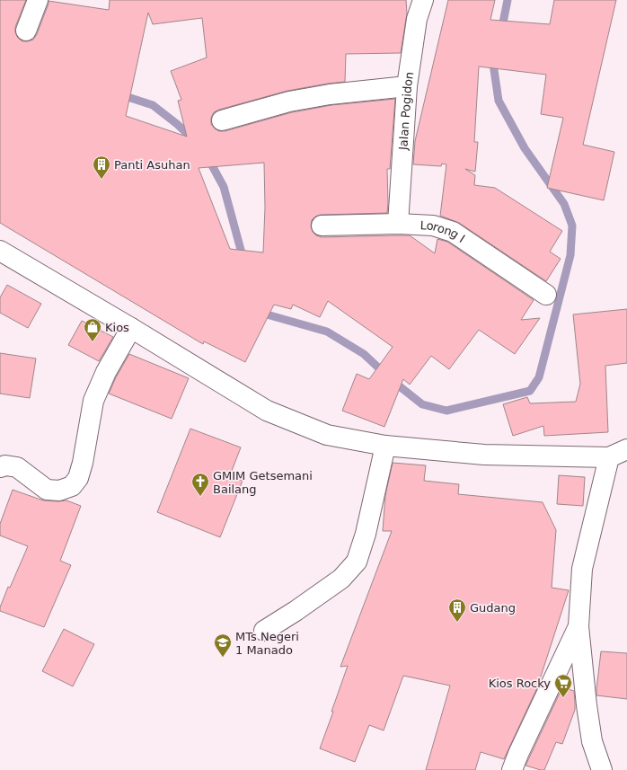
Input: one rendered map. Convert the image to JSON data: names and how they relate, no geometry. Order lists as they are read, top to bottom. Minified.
{"streets":{"street":["Jalan Pogidon","Lorong I"]},"crossings":[["Jalan Pogidon","Lorong I"]],"places":{"building":["Panti Asuhan","Gudang"],"shop":["Kios"],"church":["GMIM Getsemani Bailang"],"school or university":["MTs Negeri 1 Manado"],"supermarket":["Kios Rocky"]}}
